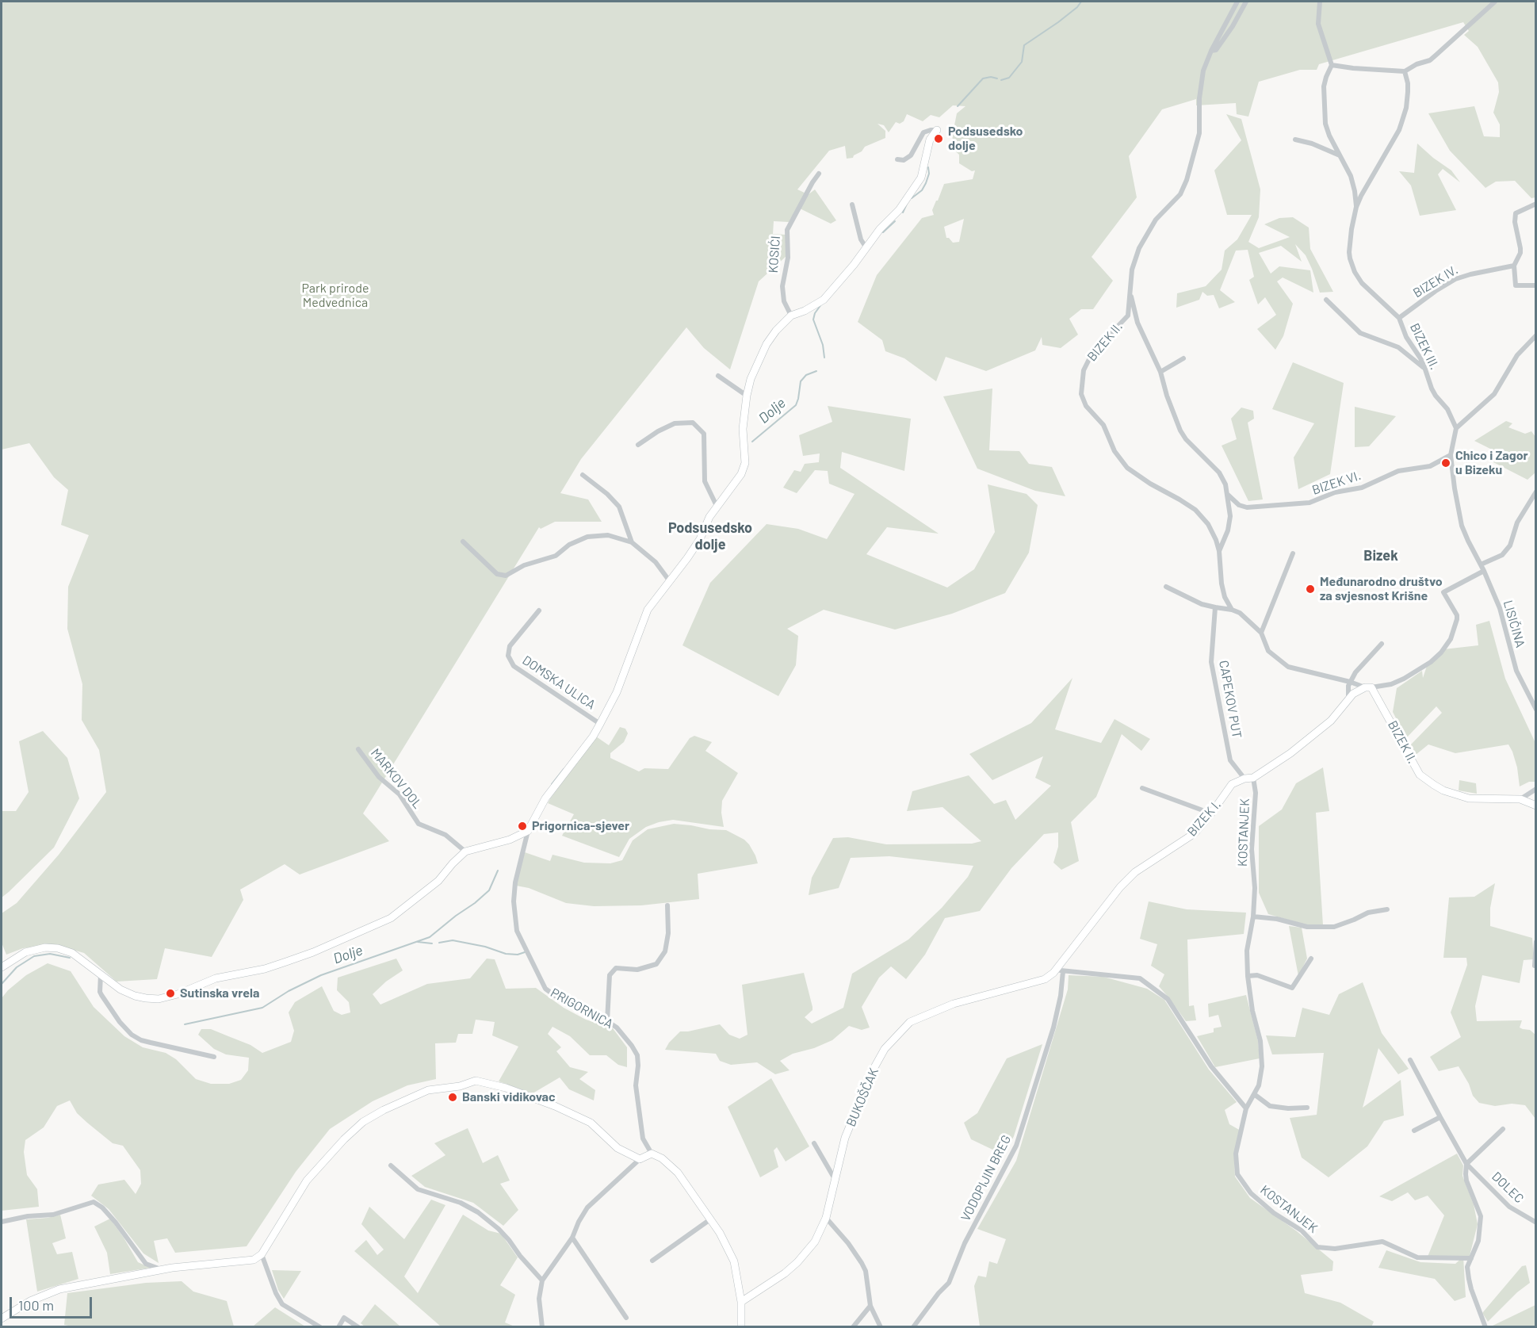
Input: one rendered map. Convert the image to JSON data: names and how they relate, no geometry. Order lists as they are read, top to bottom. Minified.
{"streets":{"street":["KOSIĆI","BIZEK IV.","BIZEK II.","BIZEK III.","BIZEK VI.","LISIČINA","DOMSKA ULICA","CAPEKOV PUT","MARKOV DOL","BIZEK I.","KOSTANJEK","PRIGORNICA","BUKOŠČAK","VODOPIJIN BREG","DOLEC"]},"crossings":[["BIZEK IV.","BIZEK III."],["CAPEKOV PUT","BIZEK I."],["BIZEK I.","BUKOŠČAK"],["BIZEK I.","VODOPIJIN BREG"],["BUKOŠČAK","VODOPIJIN BREG"]],"districts":["Podsusedsko dolje","Bizek"],"water":["Dolje"],"parks":["Park prirode Medvednica"],"places":["Podsusedsko dolje","Chico i Zagor u Bizeku","Međunarodno društvo za svjesnost Krišne","Prigornica-sjever","Sutinska vrela","Banski vidikovac"],"scale_bar":"100 m"}
